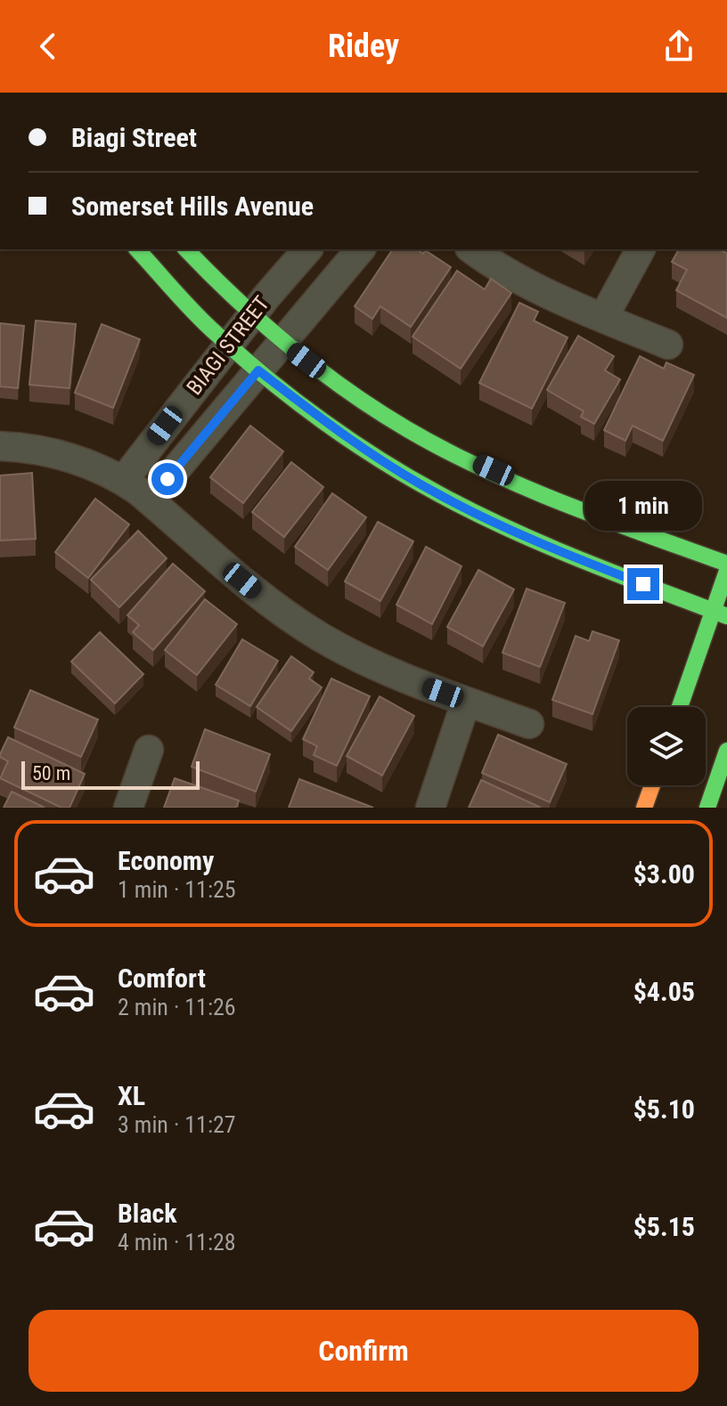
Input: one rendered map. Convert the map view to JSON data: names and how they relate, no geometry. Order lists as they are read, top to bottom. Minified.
{"streets":{"street":["BIAGI STREET"]},"scale_bar":"50 m","page":{"header":"Ridey","banner":["Biagi Street","Somerset Hills Avenue"],"bubble":"1 min","scale":"50 m","list":[{"name":"Economy","note":"1 min · 11:25","value":"$3.00"},{"name":"Comfort","note":"2 min · 11:26","value":"$4.05"},{"name":"XL","note":"3 min · 11:27","value":"$5.10"},{"name":"Black","note":"4 min · 11:28","value":"$5.15"}],"buttons":"Confirm"}}
